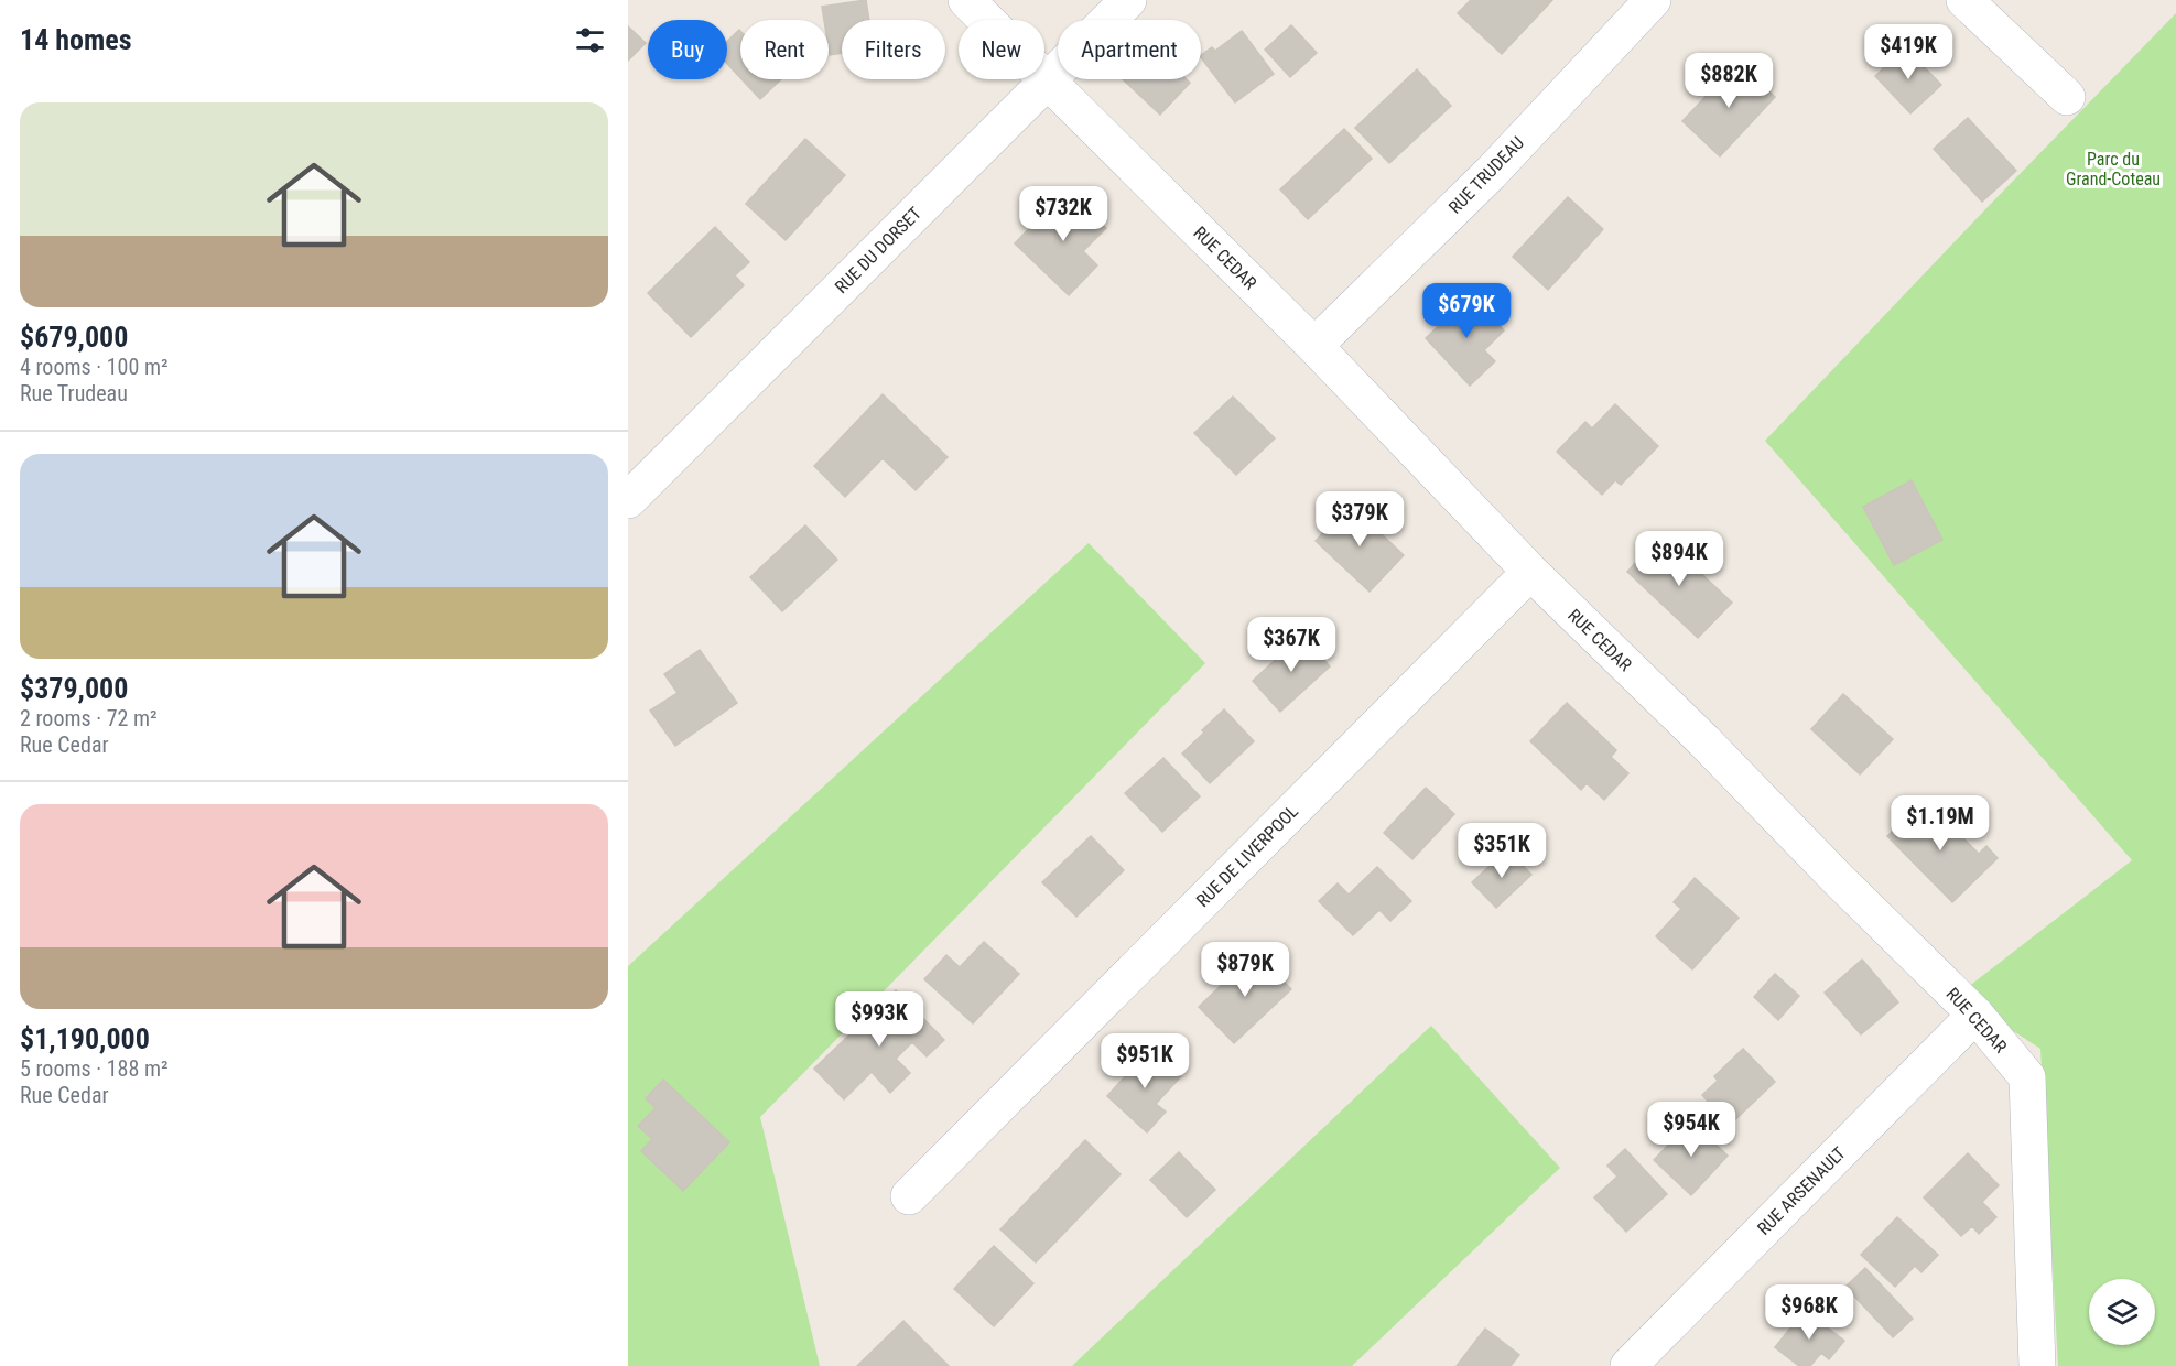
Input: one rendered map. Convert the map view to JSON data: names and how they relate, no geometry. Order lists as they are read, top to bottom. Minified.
{"streets":{"street":["RUE TRUDEAU","RUE DU DORSET","RUE CEDAR","RUE DE LIVERPOOL","RUE ARSENAULT"]},"crossings":[["RUE TRUDEAU","RUE CEDAR"],["RUE DU DORSET","RUE CEDAR"],["RUE CEDAR","RUE DE LIVERPOOL"],["RUE CEDAR","RUE ARSENAULT"]],"parks":["Parc du Grand-Coteau"],"page":{"heading":"14 homes","chip":["Buy","Rent","Filters","New","Apartment"],"price":["$419K","$882K","$732K","$679K","$379K","$894K","$367K","$1.19M","$351K","$879K","$993K","$951K","$954K","$968K"],"list":[{"name":"$679,000","note":"4 rooms · 100 m² · Rue Trudeau"},{"name":"$379,000","note":"2 rooms · 72 m² · Rue Cedar"},{"name":"$1,190,000","note":"5 rooms · 188 m² · Rue Cedar"}]}}
